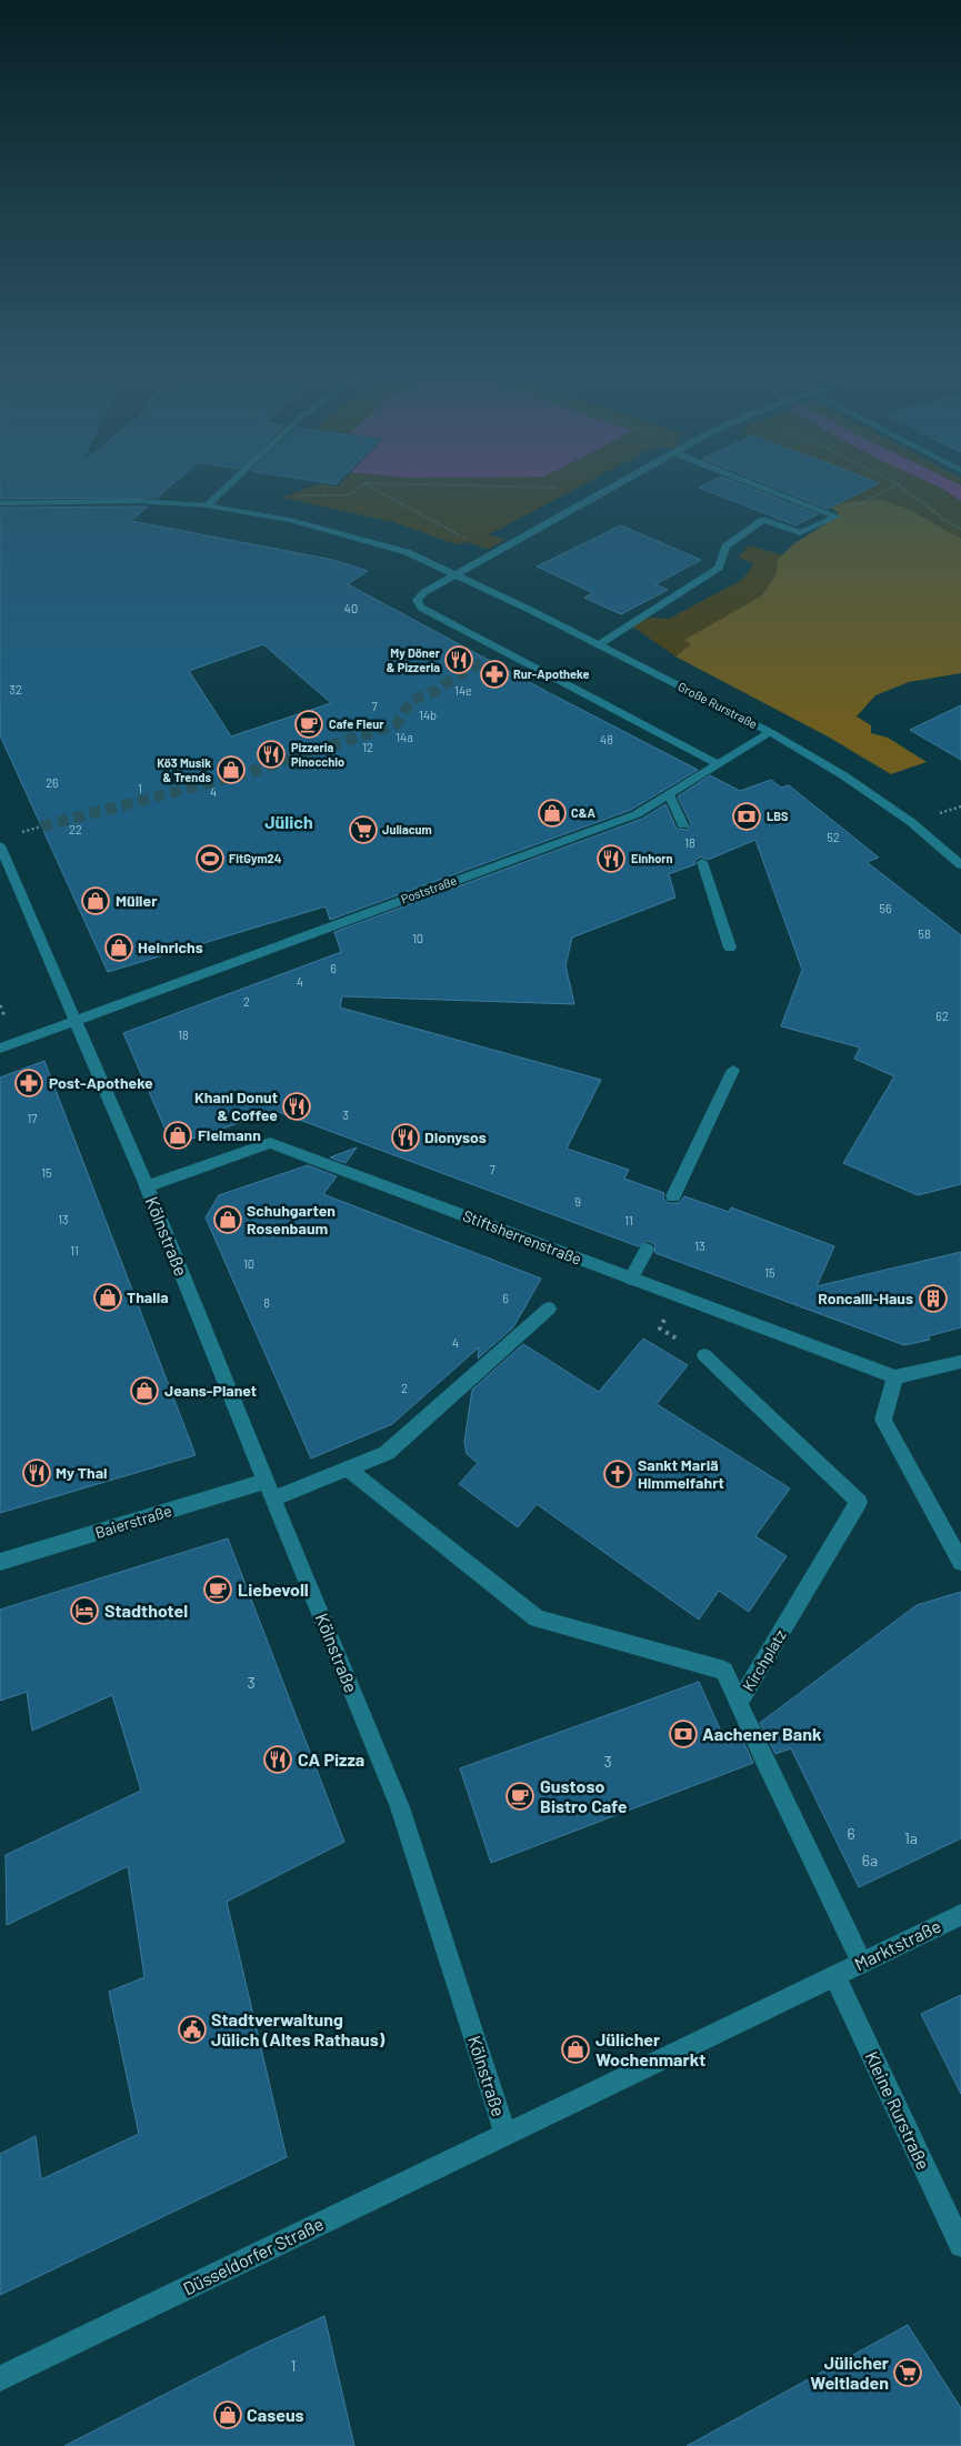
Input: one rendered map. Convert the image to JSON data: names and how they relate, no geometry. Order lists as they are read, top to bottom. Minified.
{"streets":{"street":["Große Rurstraße","Poststraße","Kölnstraße","Stiftsherrenstraße","Baierstraße","Kirchplatz","Marktstraße","Kleine Rurstraße","Düsseldorfer Straße"]},"crossings":[["Große Rurstraße","Poststraße"],["Poststraße","Kölnstraße"],["Kölnstraße","Stiftsherrenstraße"],["Kölnstraße","Baierstraße"],["Kölnstraße","Marktstraße"],["Kölnstraße","Kleine Rurstraße"],["Kölnstraße","Düsseldorfer Straße"],["Marktstraße","Kleine Rurstraße"]],"districts":["Jülich"],"places":{"restaurant":["My Döner & Pizzeria","Pizzeria Pinocchio","Einhorn","Khani Donut & Coffee","Dionysos","My Thai","CA Pizza"],"pharmacy":["Rur-Apotheke","Post-Apotheke"],"cafe":["Cafe Fleur","Liebevoll","Gustoso Bistro Cafe"],"shop":["Kö3 Musik & Trends","C&A","Müller","Heinrichs","Fielmann","Schuhgarten Rosenbaum","Thalia","Jeans-Planet","Jülicher Wochenmarkt","Caseus"],"bank":["LBS","Aachener Bank"],"supermarket":["Juliacum","Jülicher Weltladen"],"sports":["FitGym24"],"building":["Roncalli-Haus"],"church":["Sankt Mariä Himmelfahrt"],"hotel":["Stadthotel"],"public building":["Stadtverwaltung Jülich (Altes Rathaus)"]},"house_numbers":["40","32","14e","7","14b","14a","48","12","26","1","4","22","52","18","56","58","10","6","4","2","62","18","3","17","7","15","9","13","11","13","11","10","15","6","8","4","2","3","3","6","1a","6a","1"]}
